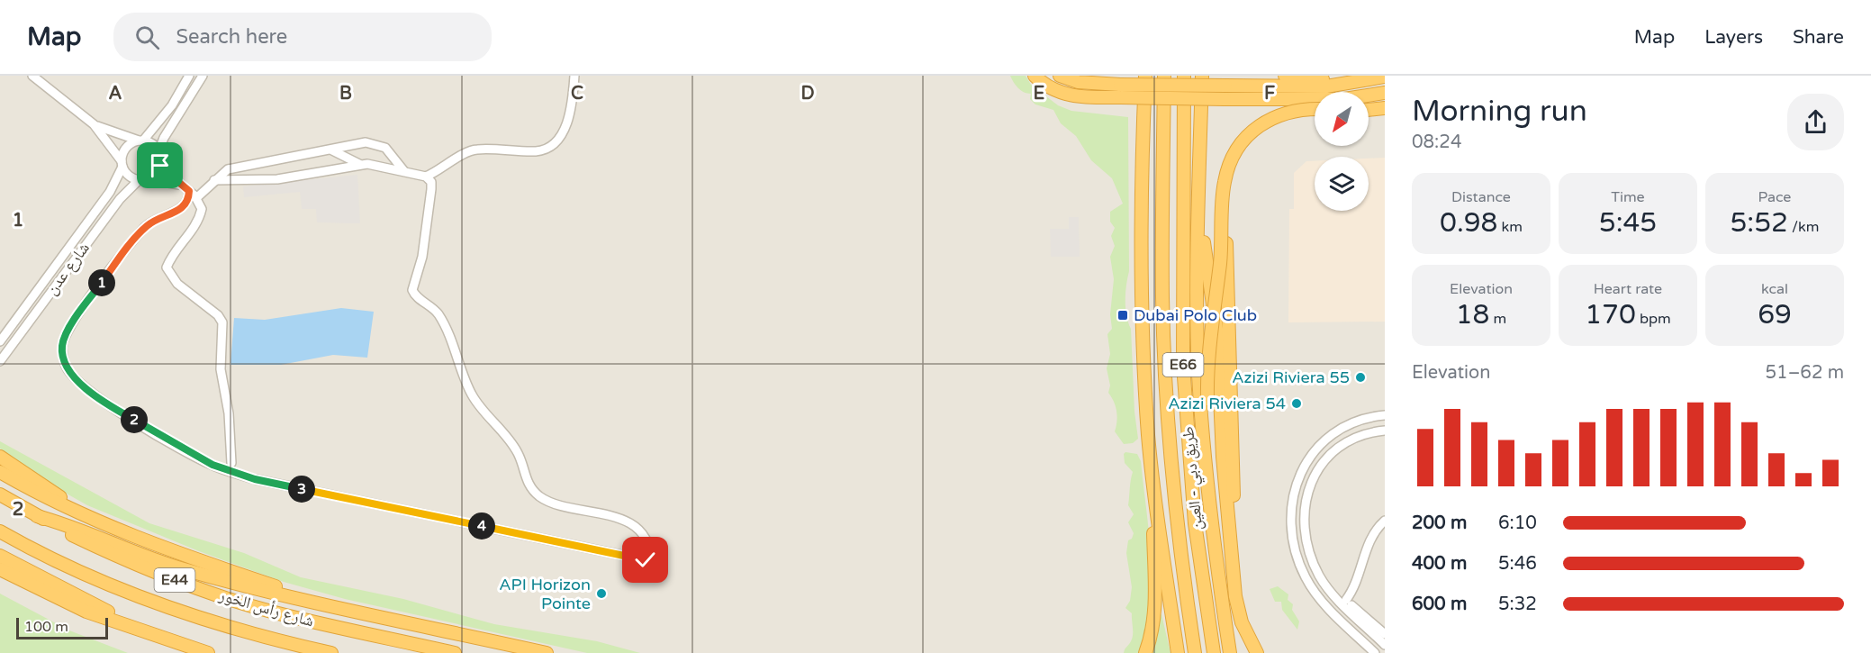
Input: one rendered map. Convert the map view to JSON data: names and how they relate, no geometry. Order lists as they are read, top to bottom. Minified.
{"streets":{"highway":["E66","طريق دبي - العين","E44","شارع رأس الخور"],"street":["شارع عدن"]},"places":{"transit":["Dubai Polo Club"],"other":["Azizi Riviera 55","Azizi Riviera 54","API Horizon Pointe"]},"scale_bar":"100 m","north":"bottom left","page":{"header":"Map","search":"Search here","nav":["Map","Layers","Share"],"heading":["Morning run","08:24"],"stats":[["Distance","0.98 km"],["Time","5:45"],["Pace","5:52 /km"],["Elevation","18 m"],["Heart rate","170 bpm"],["kcal","69"]],"pins":["1","2","3","4"],"chart":["Elevation","51–62 m"],"list":[{"name":"200 m","note":"6:10"},{"name":"400 m","note":"5:46"},{"name":"600 m","note":"5:32"}],"scale":"100 m"},"grid":{"columns":["A","B","C","D","E","F"],"rows":["1","2"]}}
